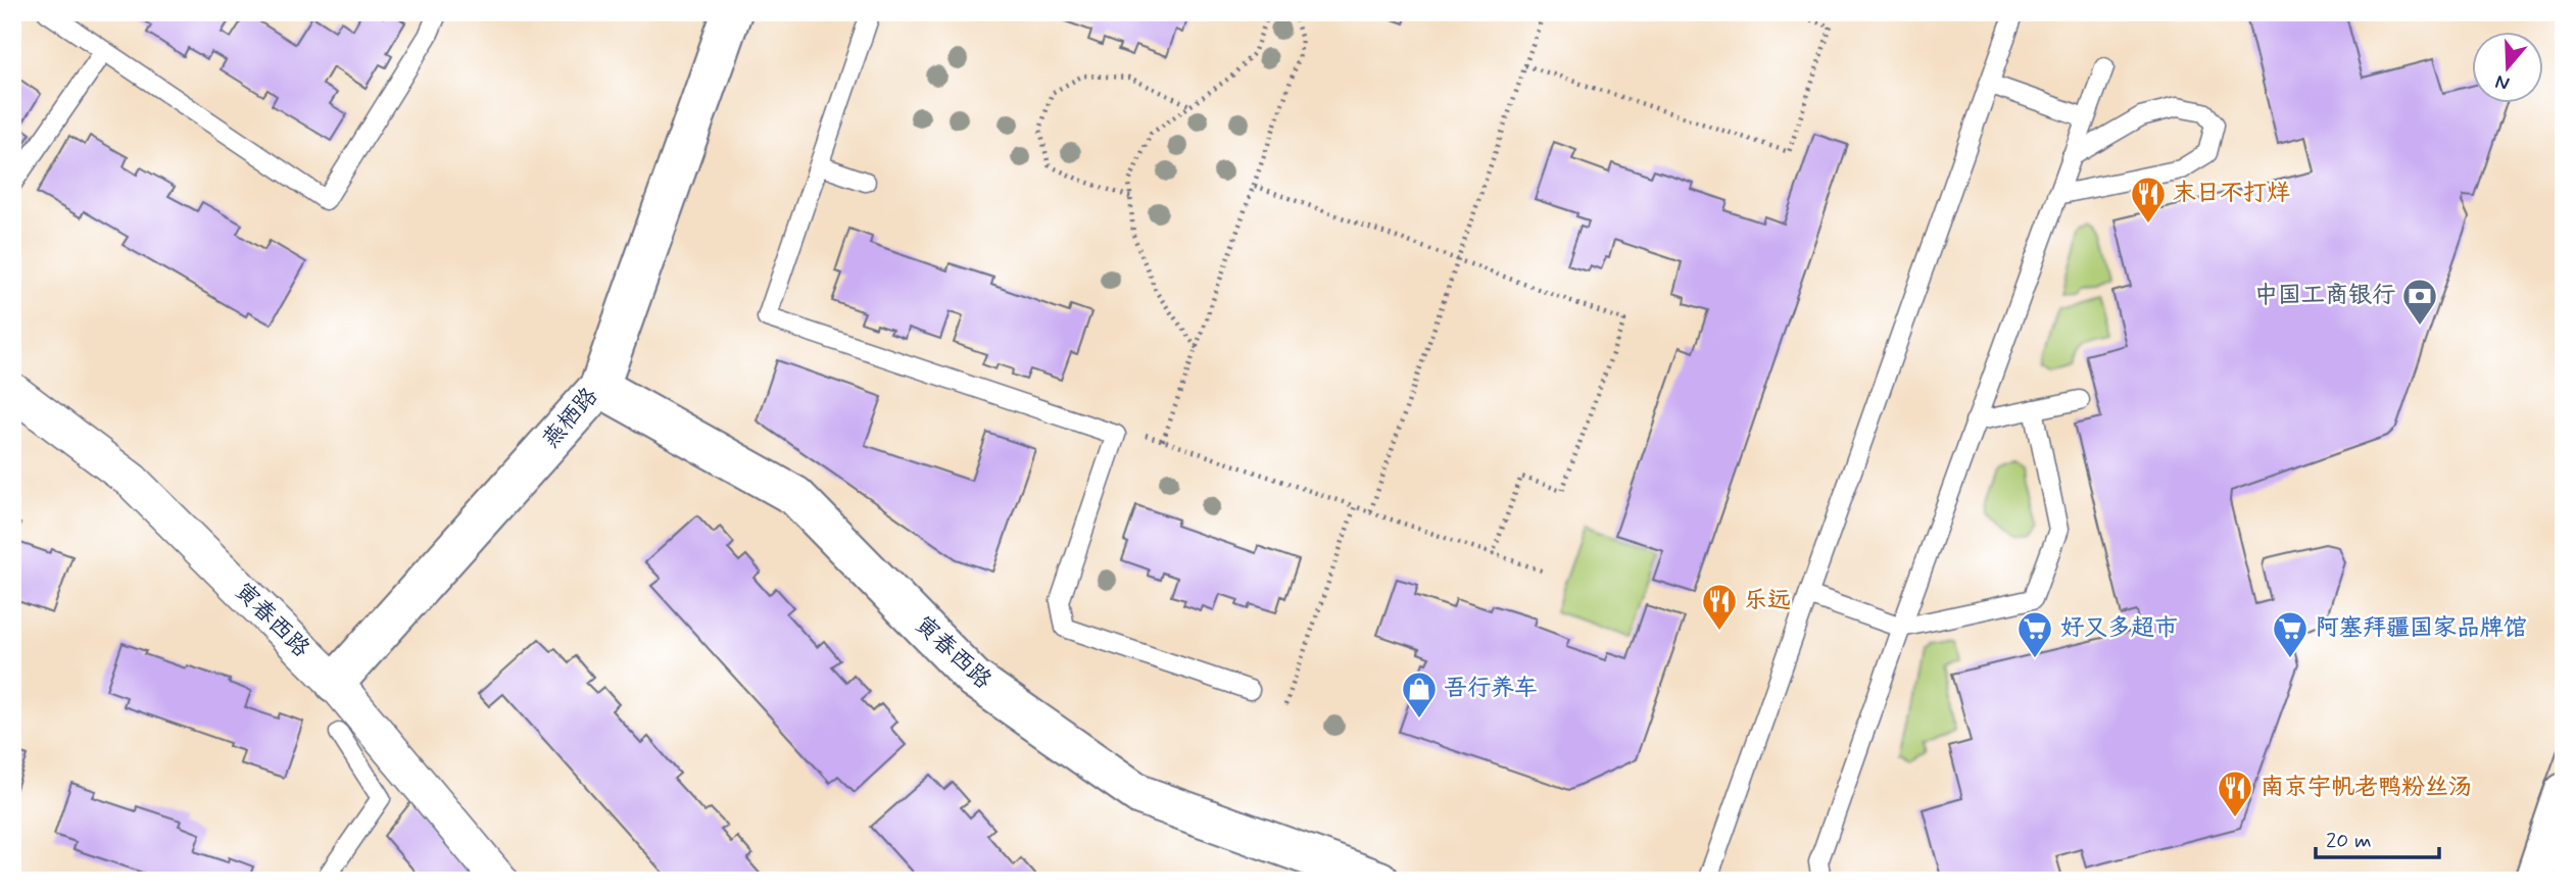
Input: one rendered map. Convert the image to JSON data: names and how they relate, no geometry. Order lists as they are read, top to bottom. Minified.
{"streets":{"street":["燕栖路","寅春西路"]},"crossings":[["燕栖路","寅春西路"]],"places":{"restaurant":["末日不打烊","乐远","南京宇帆老鸭粉丝汤"],"bank":["中国工商银行"],"supermarket":["好又多超市","阿塞拜疆国家品牌馆"],"shop":["吾行养车"]},"scale_bar":"20 m","north":"bottom"}
